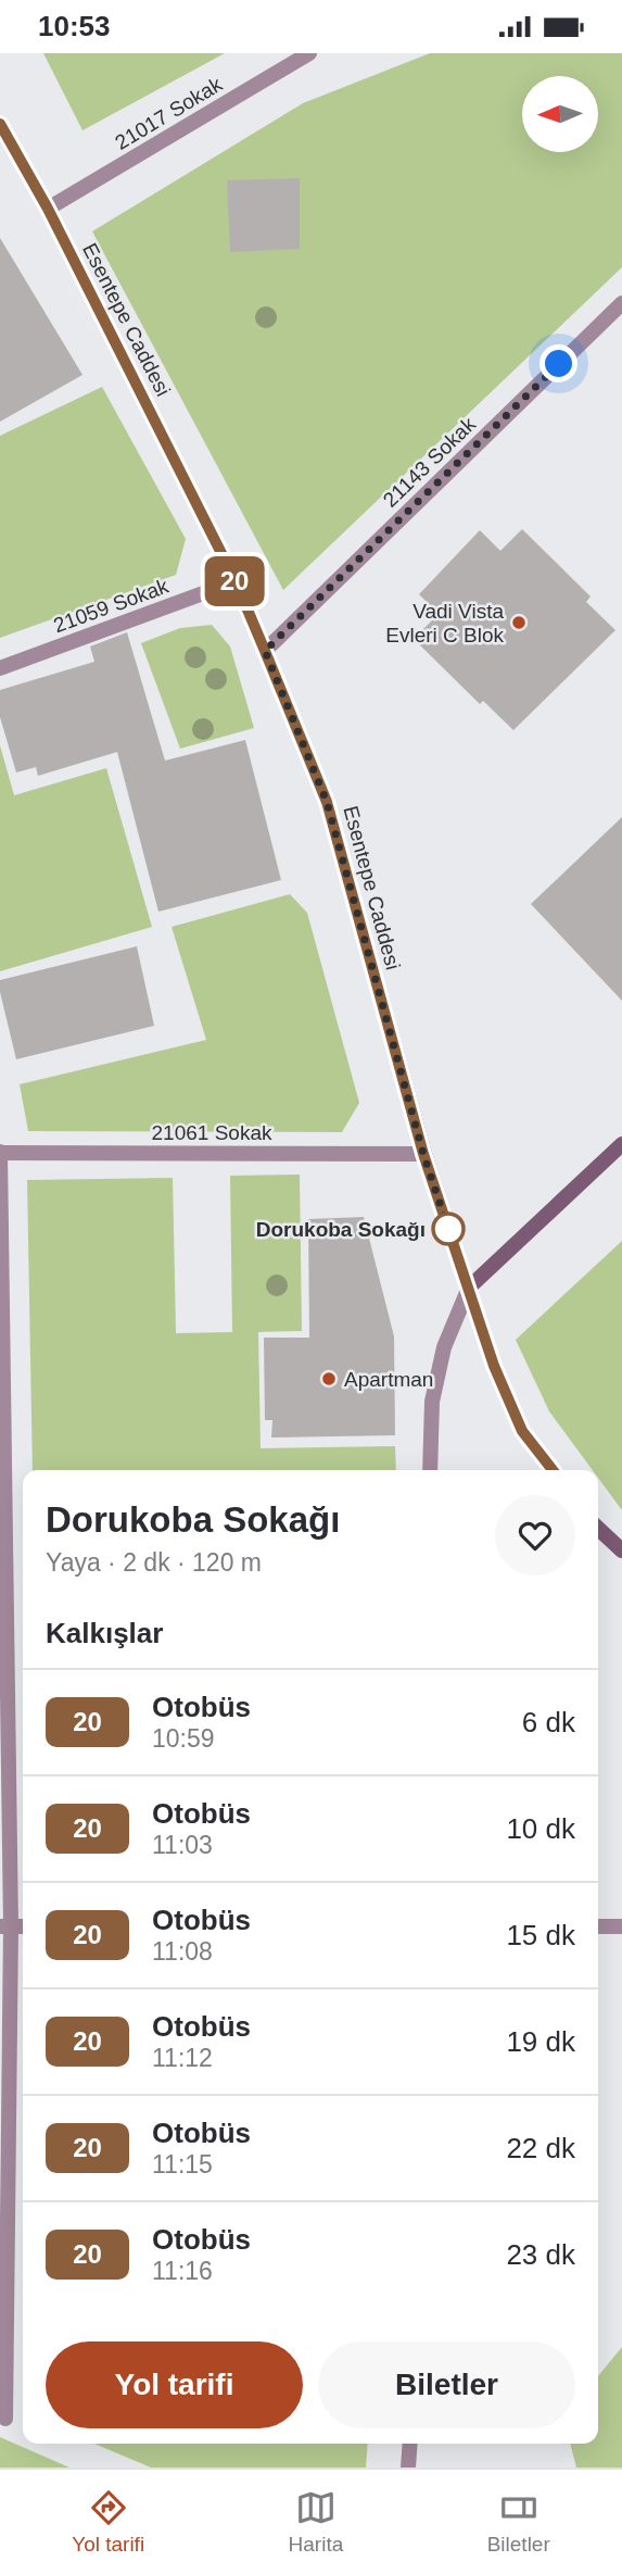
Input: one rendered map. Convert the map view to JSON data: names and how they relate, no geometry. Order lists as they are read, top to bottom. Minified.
{"streets":{"main road":["Esentepe Caddesi"],"street":["21017 Sokak","21143 Sokak","21059 Sokak","21061 Sokak"]},"crossings":[["21017 Sokak","Esentepe Caddesi"],["Esentepe Caddesi","21143 Sokak"],["Esentepe Caddesi","21059 Sokak"],["Esentepe Caddesi","21061 Sokak"]],"places":["Vadi Vista Evleri C Blok","Dorukoba Sokağı","Apartman"],"lines":["bus line 20"],"north":"left","page":{"status":"10:53","on_map":"20","heading":[["Dorukoba Sokağı","Yaya · 2 dk · 120 m"],"Kalkışlar"],"list":[{"mark":"20","name":"Otobüs","note":"10:59","value":"6 dk"},{"mark":"20","name":"Otobüs","note":"11:03","value":"10 dk"},{"mark":"20","name":"Otobüs","note":"11:08","value":"15 dk"},{"mark":"20","name":"Otobüs","note":"11:12","value":"19 dk"},{"mark":"20","name":"Otobüs","note":"11:15","value":"22 dk"},{"mark":"20","name":"Otobüs","note":"11:16","value":"23 dk"}],"buttons":["Yol tarifi","Biletler"],"tabs":["Yol tarifi","Harita","Biletler"]}}
